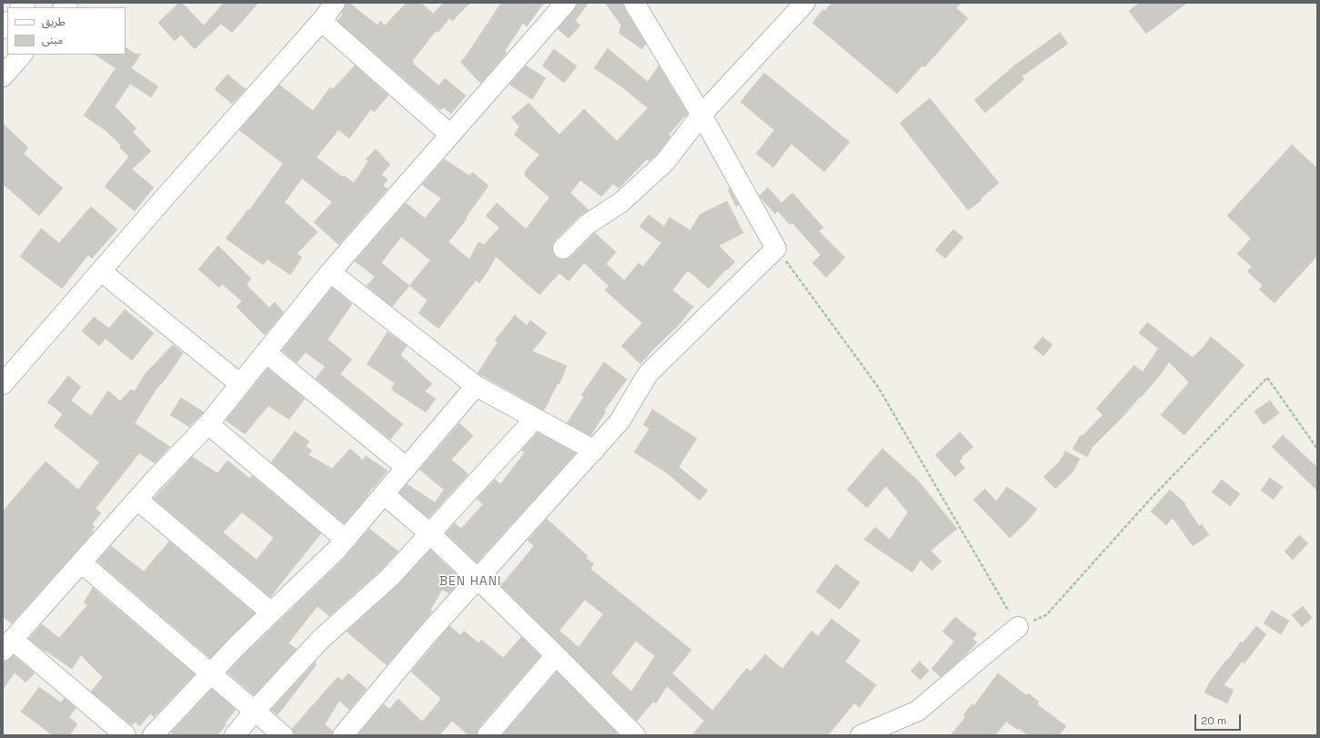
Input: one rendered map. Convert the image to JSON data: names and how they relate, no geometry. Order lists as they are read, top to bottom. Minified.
{"districts":["BEN HANI"],"legend":["طريق","مبنى"],"scale_bar":"20 m"}
